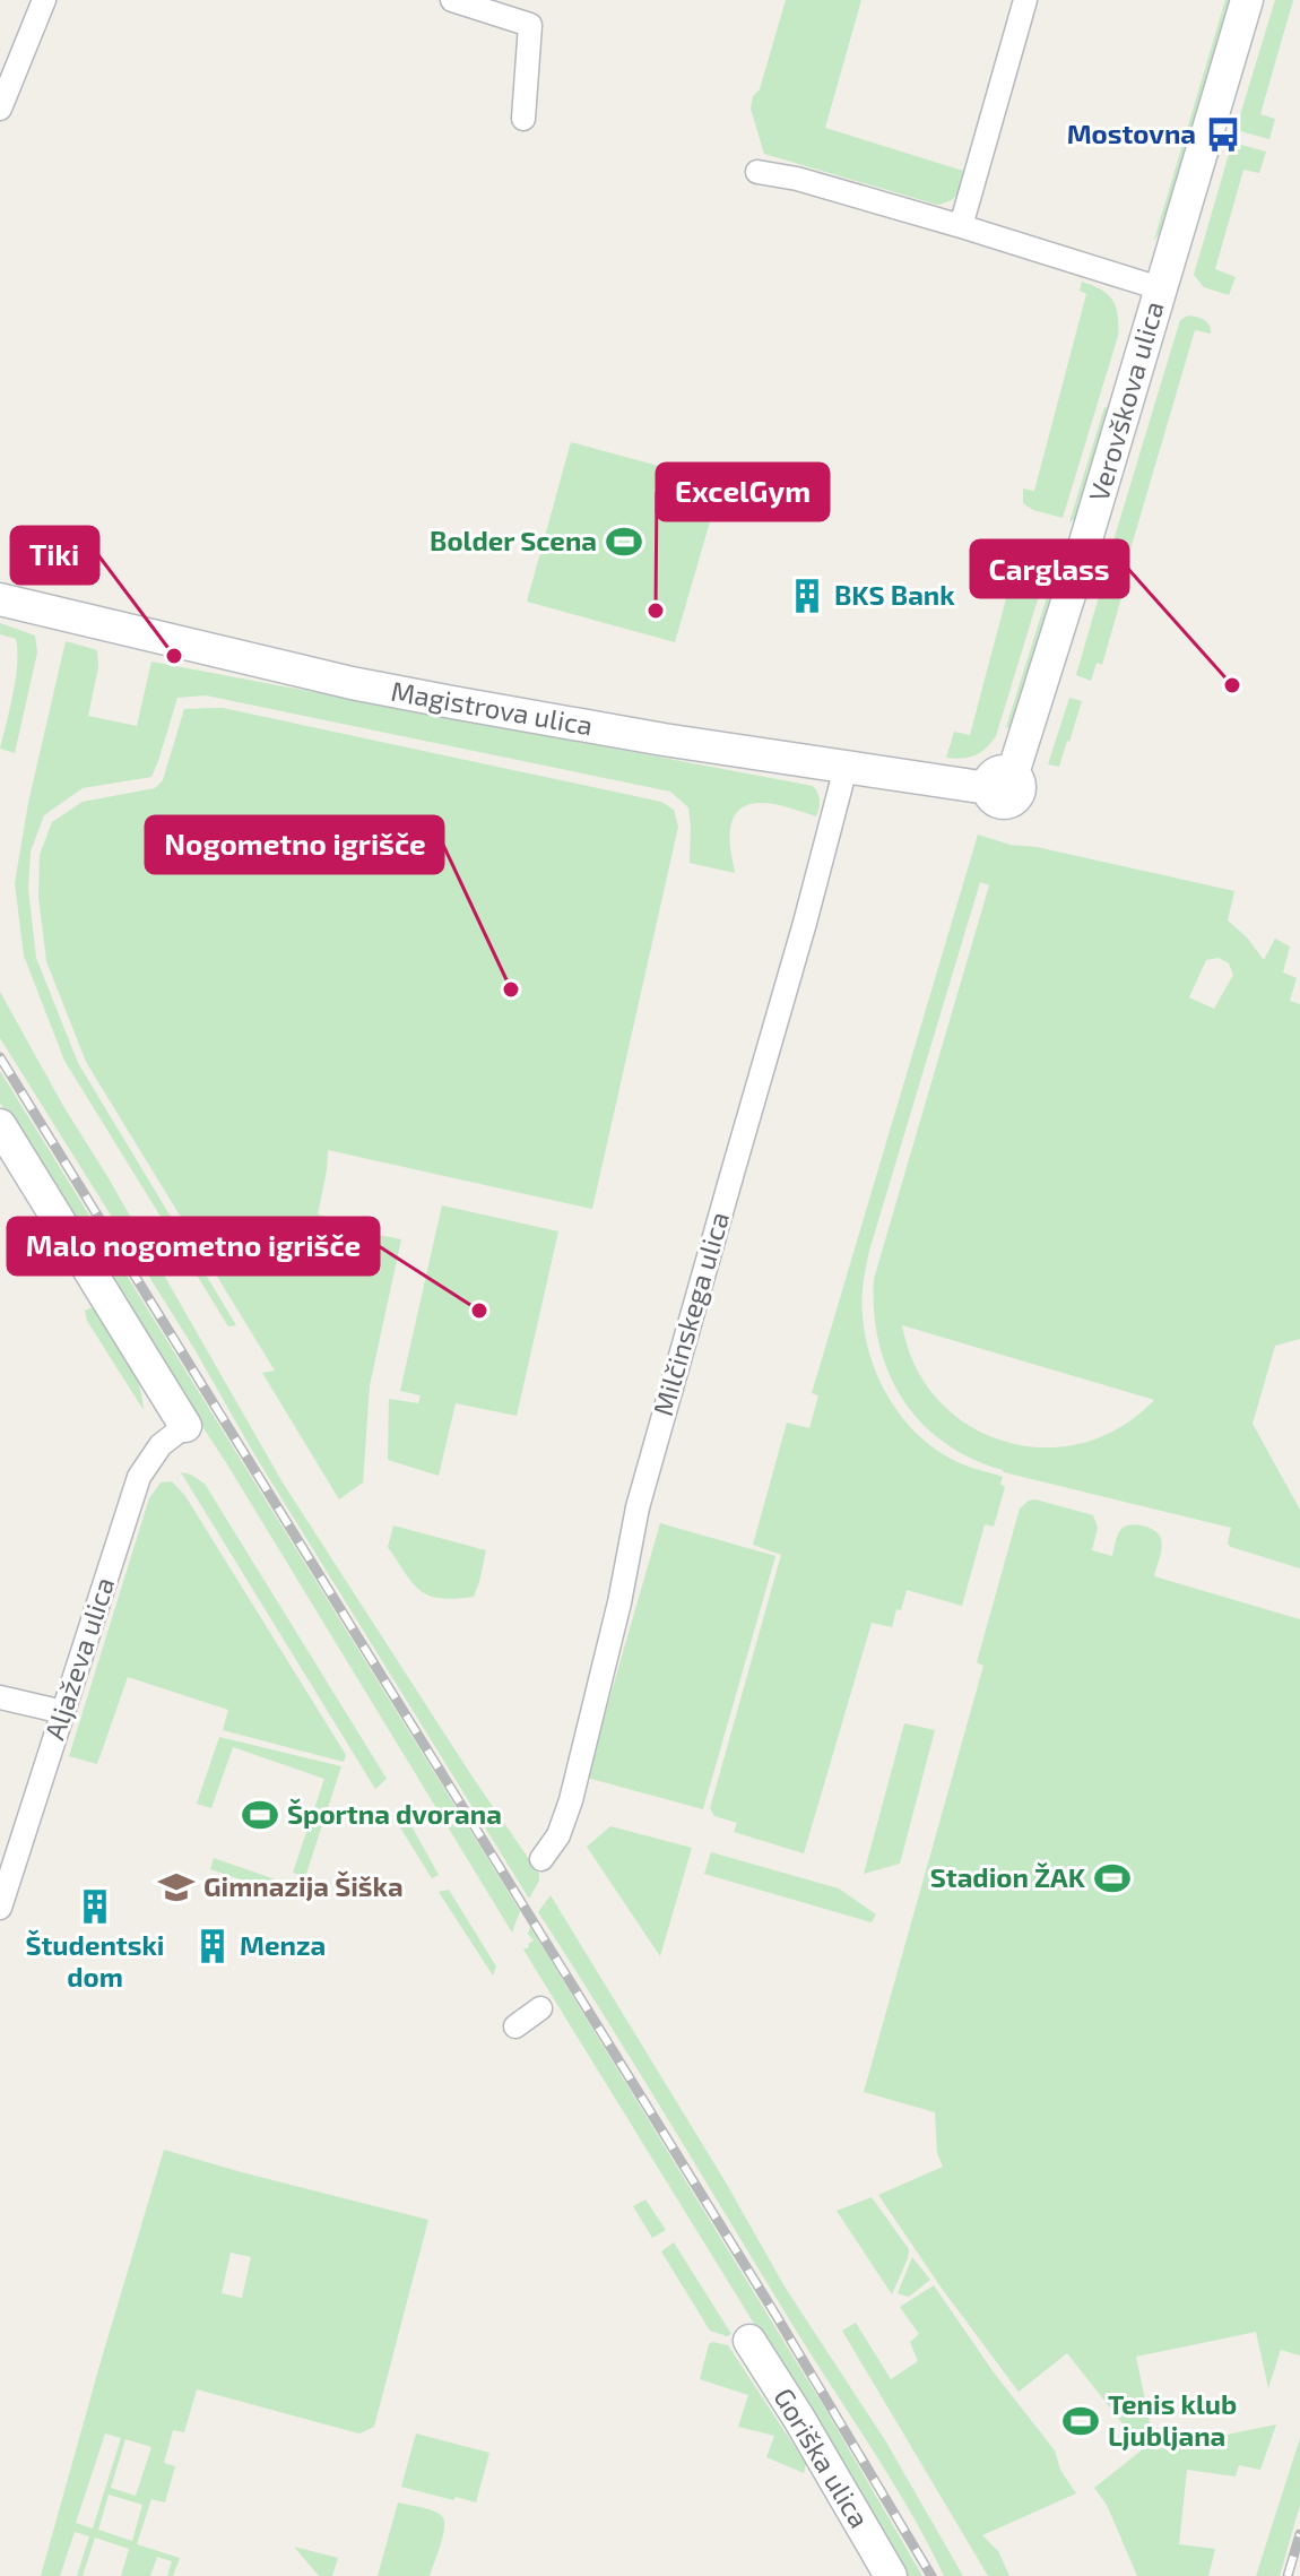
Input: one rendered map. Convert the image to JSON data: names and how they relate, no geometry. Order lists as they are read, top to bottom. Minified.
{"streets":{"street":["Verovškova ulica","Magistrova ulica","Milčinskega ulica","Aljaževa ulica","Goriška ulica"]},"crossings":[["Verovškova ulica","Magistrova ulica"],["Magistrova ulica","Milčinskega ulica"]],"places":{"bus stop":["Mostovna"],"sports":["Bolder Scena","Športna dvorana","Stadion ŽAK","Tenis klub Ljubljana"],"building":["BKS Bank","Študentski dom","Menza"],"other":["ExcelGym","Tiki","Carglass","Nogometno igrišče","Malo nogometno igrišče"],"school or university":["Gimnazija Šiška"]}}
